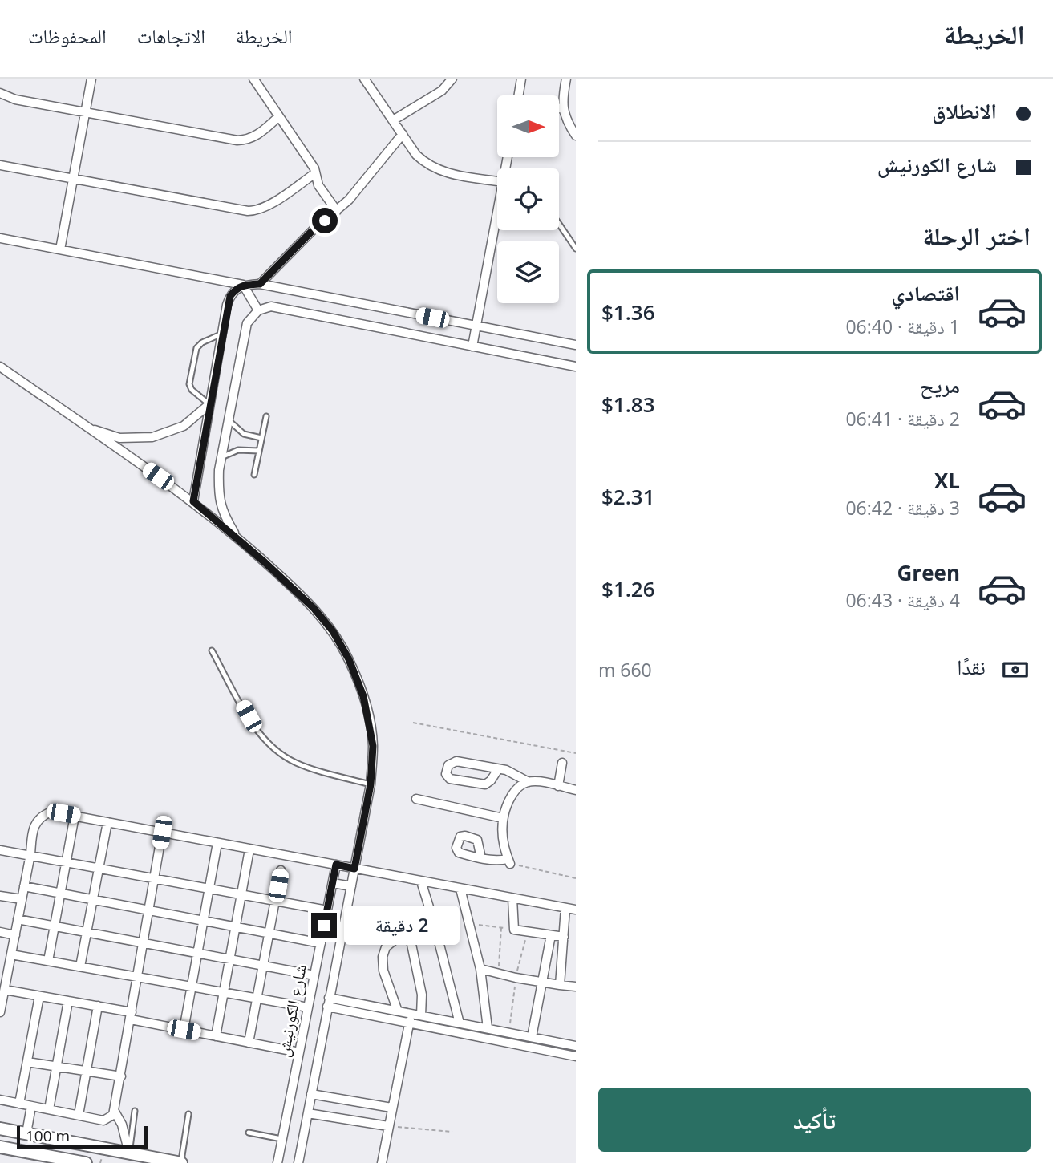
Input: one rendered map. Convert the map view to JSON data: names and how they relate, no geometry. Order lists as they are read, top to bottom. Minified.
{"streets":{"street":["شارع الكورنيش"]},"scale_bar":"100 m","north":"right","page":{"header":"الخريطة","nav":["الخريطة","الاتجاهات","المحفوظات"],"banner":["الانطلاق","شارع الكورنيش"],"heading":"اختر الرحلة","list":[{"name":"اقتصادي","note":"1 دقيقة · 06:40","value":"$1.36"},{"name":"مريح","note":"2 دقيقة · 06:41","value":"$1.83"},{"name":"XL","note":"3 دقيقة · 06:42","value":"$2.31"},{"name":"Green","note":"4 دقيقة · 06:43","value":"$1.26"}],"pay":["نقدًا","660 m"],"bubble":"2 دقيقة","buttons":"تأكيد","scale":"100 m"}}
